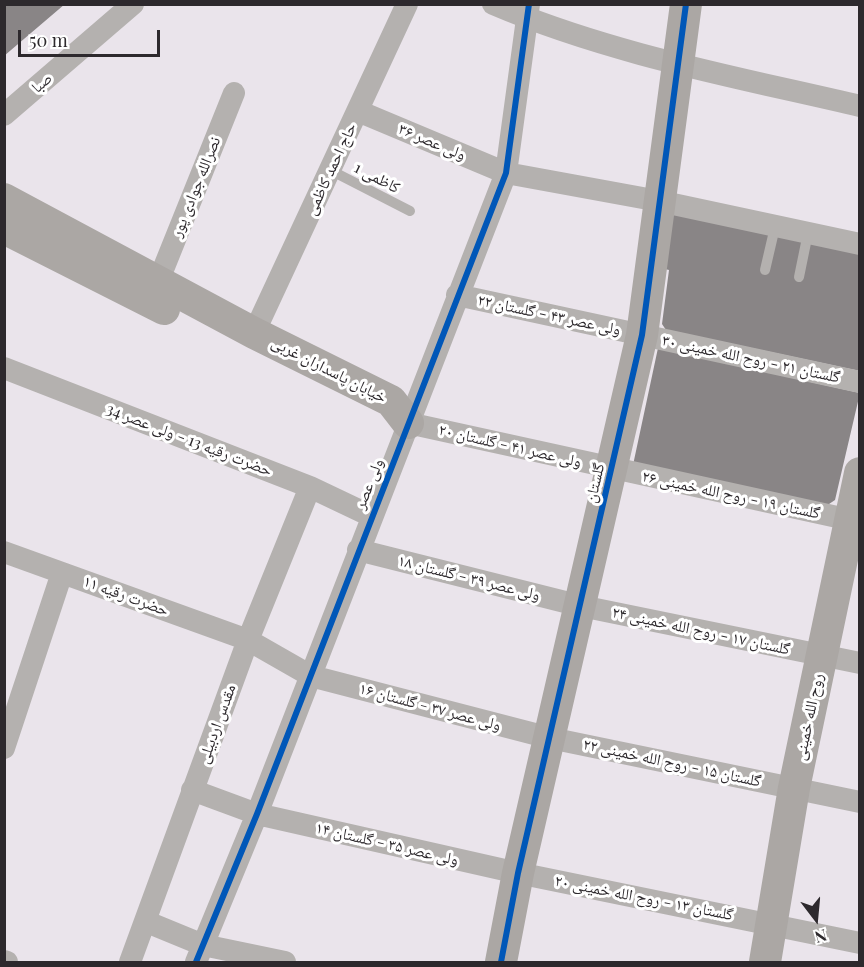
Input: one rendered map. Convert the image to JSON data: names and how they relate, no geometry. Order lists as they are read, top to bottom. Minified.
{"streets":{"street":["صبا","ولی عصر ۳۶","حاج احمد کاظمی","نصرالله جوادی پور","ولی عصر ۴۳ - گلستان ۲۲","گلستان ۲۱ - روح الله خمینی ۳۰","خیابان پاسداران غربی","حضرت رقیه 13 - ولی عصر 34","ولی عصر ۴۱ - گلستان ۲۰","گلستان","ولی عصر","گلستان ۱۹ - روح الله خمینی ۲۶","ولی عصر ۳۹ - گلستان ۱۸","حضرت رقیه ۱۱","گلستان ۱۷ - روح الله خمینی ۲۴","ولی عصر ۳۷ - گلستان ۱۶","روح الله خمینی","مقدس اردبیلی","گلستان ۱۵ - روح الله خمینی ۲۲","ولی عصر ۳۵ - گلستان ۱۴","گلستان ۱۳ - روح الله خمینی ۲۰"],"lane":["کاظمی 1"]},"crossings":[["ولی عصر ۳۶","حاج احمد کاظمی"],["ولی عصر ۳۶","گلستان"],["ولی عصر ۳۶","ولی عصر"],["حاج احمد کاظمی","کاظمی 1"],["حاج احمد کاظمی","خیابان پاسداران غربی"],["نصرالله جوادی پور","خیابان پاسداران غربی"],["ولی عصر ۴۳ - گلستان ۲۲","گلستان ۲۱ - روح الله خمینی ۳۰"],["ولی عصر ۴۳ - گلستان ۲۲","گلستان"],["ولی عصر ۴۳ - گلستان ۲۲","ولی عصر"],["گلستان ۲۱ - روح الله خمینی ۳۰","گلستان"],["خیابان پاسداران غربی","ولی عصر ۴۱ - گلستان ۲۰"],["خیابان پاسداران غربی","ولی عصر"],["حضرت رقیه 13 - ولی عصر 34","ولی عصر"],["حضرت رقیه 13 - ولی عصر 34","مقدس اردبیلی"],["ولی عصر ۴۱ - گلستان ۲۰","گلستان"],["ولی عصر ۴۱ - گلستان ۲۰","ولی عصر"],["ولی عصر ۴۱ - گلستان ۲۰","گلستان ۱۹ - روح الله خمینی ۲۶"],["گلستان","گلستان ۱۹ - روح الله خمینی ۲۶"],["گلستان","ولی عصر ۳۹ - گلستان ۱۸"],["گلستان","گلستان ۱۷ - روح الله خمینی ۲۴"],["گلستان","ولی عصر ۳۷ - گلستان ۱۶"],["گلستان","گلستان ۱۵ - روح الله خمینی ۲۲"],["گلستان","ولی عصر ۳۵ - گلستان ۱۴"],["گلستان","گلستان ۱۳ - روح الله خمینی ۲۰"],["ولی عصر","ولی عصر ۳۹ - گلستان ۱۸"],["ولی عصر","حضرت رقیه ۱۱"],["ولی عصر","ولی عصر ۳۷ - گلستان ۱۶"],["ولی عصر","ولی عصر ۳۵ - گلستان ۱۴"],["گلستان ۱۹ - روح الله خمینی ۲۶","روح الله خمینی"],["ولی عصر ۳۹ - گلستان ۱۸","گلستان ۱۷ - روح الله خمینی ۲۴"],["حضرت رقیه ۱۱","ولی عصر ۳۷ - گلستان ۱۶"],["حضرت رقیه ۱۱","مقدس اردبیلی"],["گلستان ۱۷ - روح الله خمینی ۲۴","روح الله خمینی"],["ولی عصر ۳۷ - گلستان ۱۶","گلستان ۱۵ - روح الله خمینی ۲۲"],["روح الله خمینی","گلستان ۱۵ - روح الله خمینی ۲۲"],["روح الله خمینی","گلستان ۱۳ - روح الله خمینی ۲۰"],["مقدس اردبیلی","ولی عصر ۳۵ - گلستان ۱۴"],["ولی عصر ۳۵ - گلستان ۱۴","گلستان ۱۳ - روح الله خمینی ۲۰"]],"scale_bar":"50 m","north":"bottom"}
